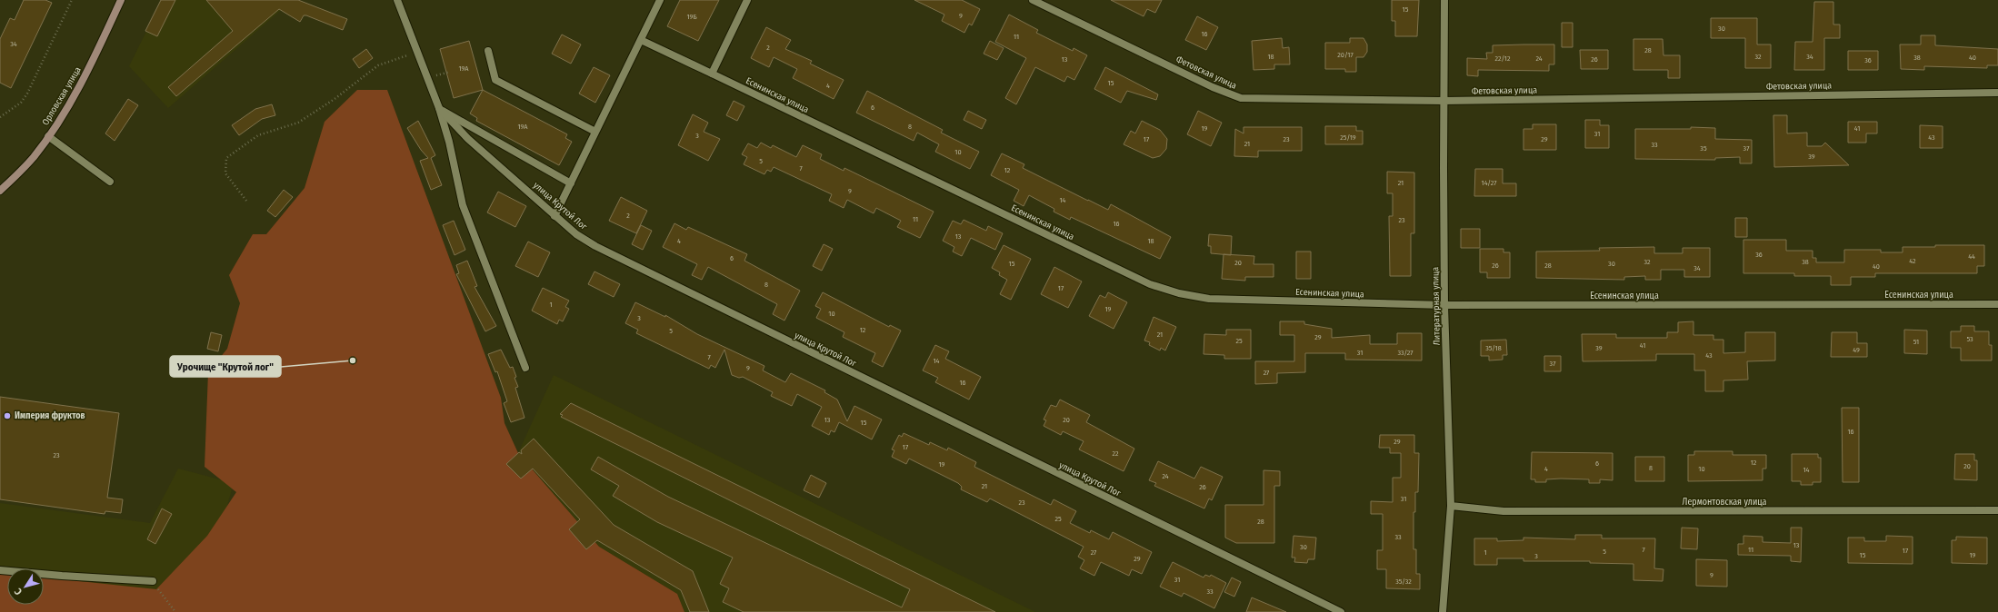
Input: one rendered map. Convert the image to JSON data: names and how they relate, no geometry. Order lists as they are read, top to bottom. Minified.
{"streets":{"street":["Фетовская улица","Есенинская улица","Орловская улица","улица Крутой Лог","Литературная улица","Лермонтовская улица"]},"crossings":[["Фетовская улица","Литературная улица"],["Есенинская улица","Литературная улица"],["Литературная улица","Лермонтовская улица"]],"places":["Урочище \"Крутой лог\"","Империя фруктов"],"house_numbers":["15","9","19Б","30","16","11","34","2","28","20/17","18","32","34","38","40","22/12","24","13","26","36","19А","15","4","6","19А","8","19","41","31","3","25/19","43","17","23","29","21","33","35","37","10","39","5","7","12","21","14/27","9","14","2","11","23","16","13","4","18","36","44","6","42","32","38","20","15","30","26","28","40","34","8","17","1","19","10","3","12","5","21","29","53","25","51","41","35/18","39","49","31","33/27","43","7","14","37","9","27","16","13","20","15","16","29","17","22","23","12","6","19","20","8","4","10","14","24","21","26","31","23","25","28","33","13","30","7","11","17","5","27","1","15","19","3","29","9","31","35/32","33"],"north":"bottom left"}
